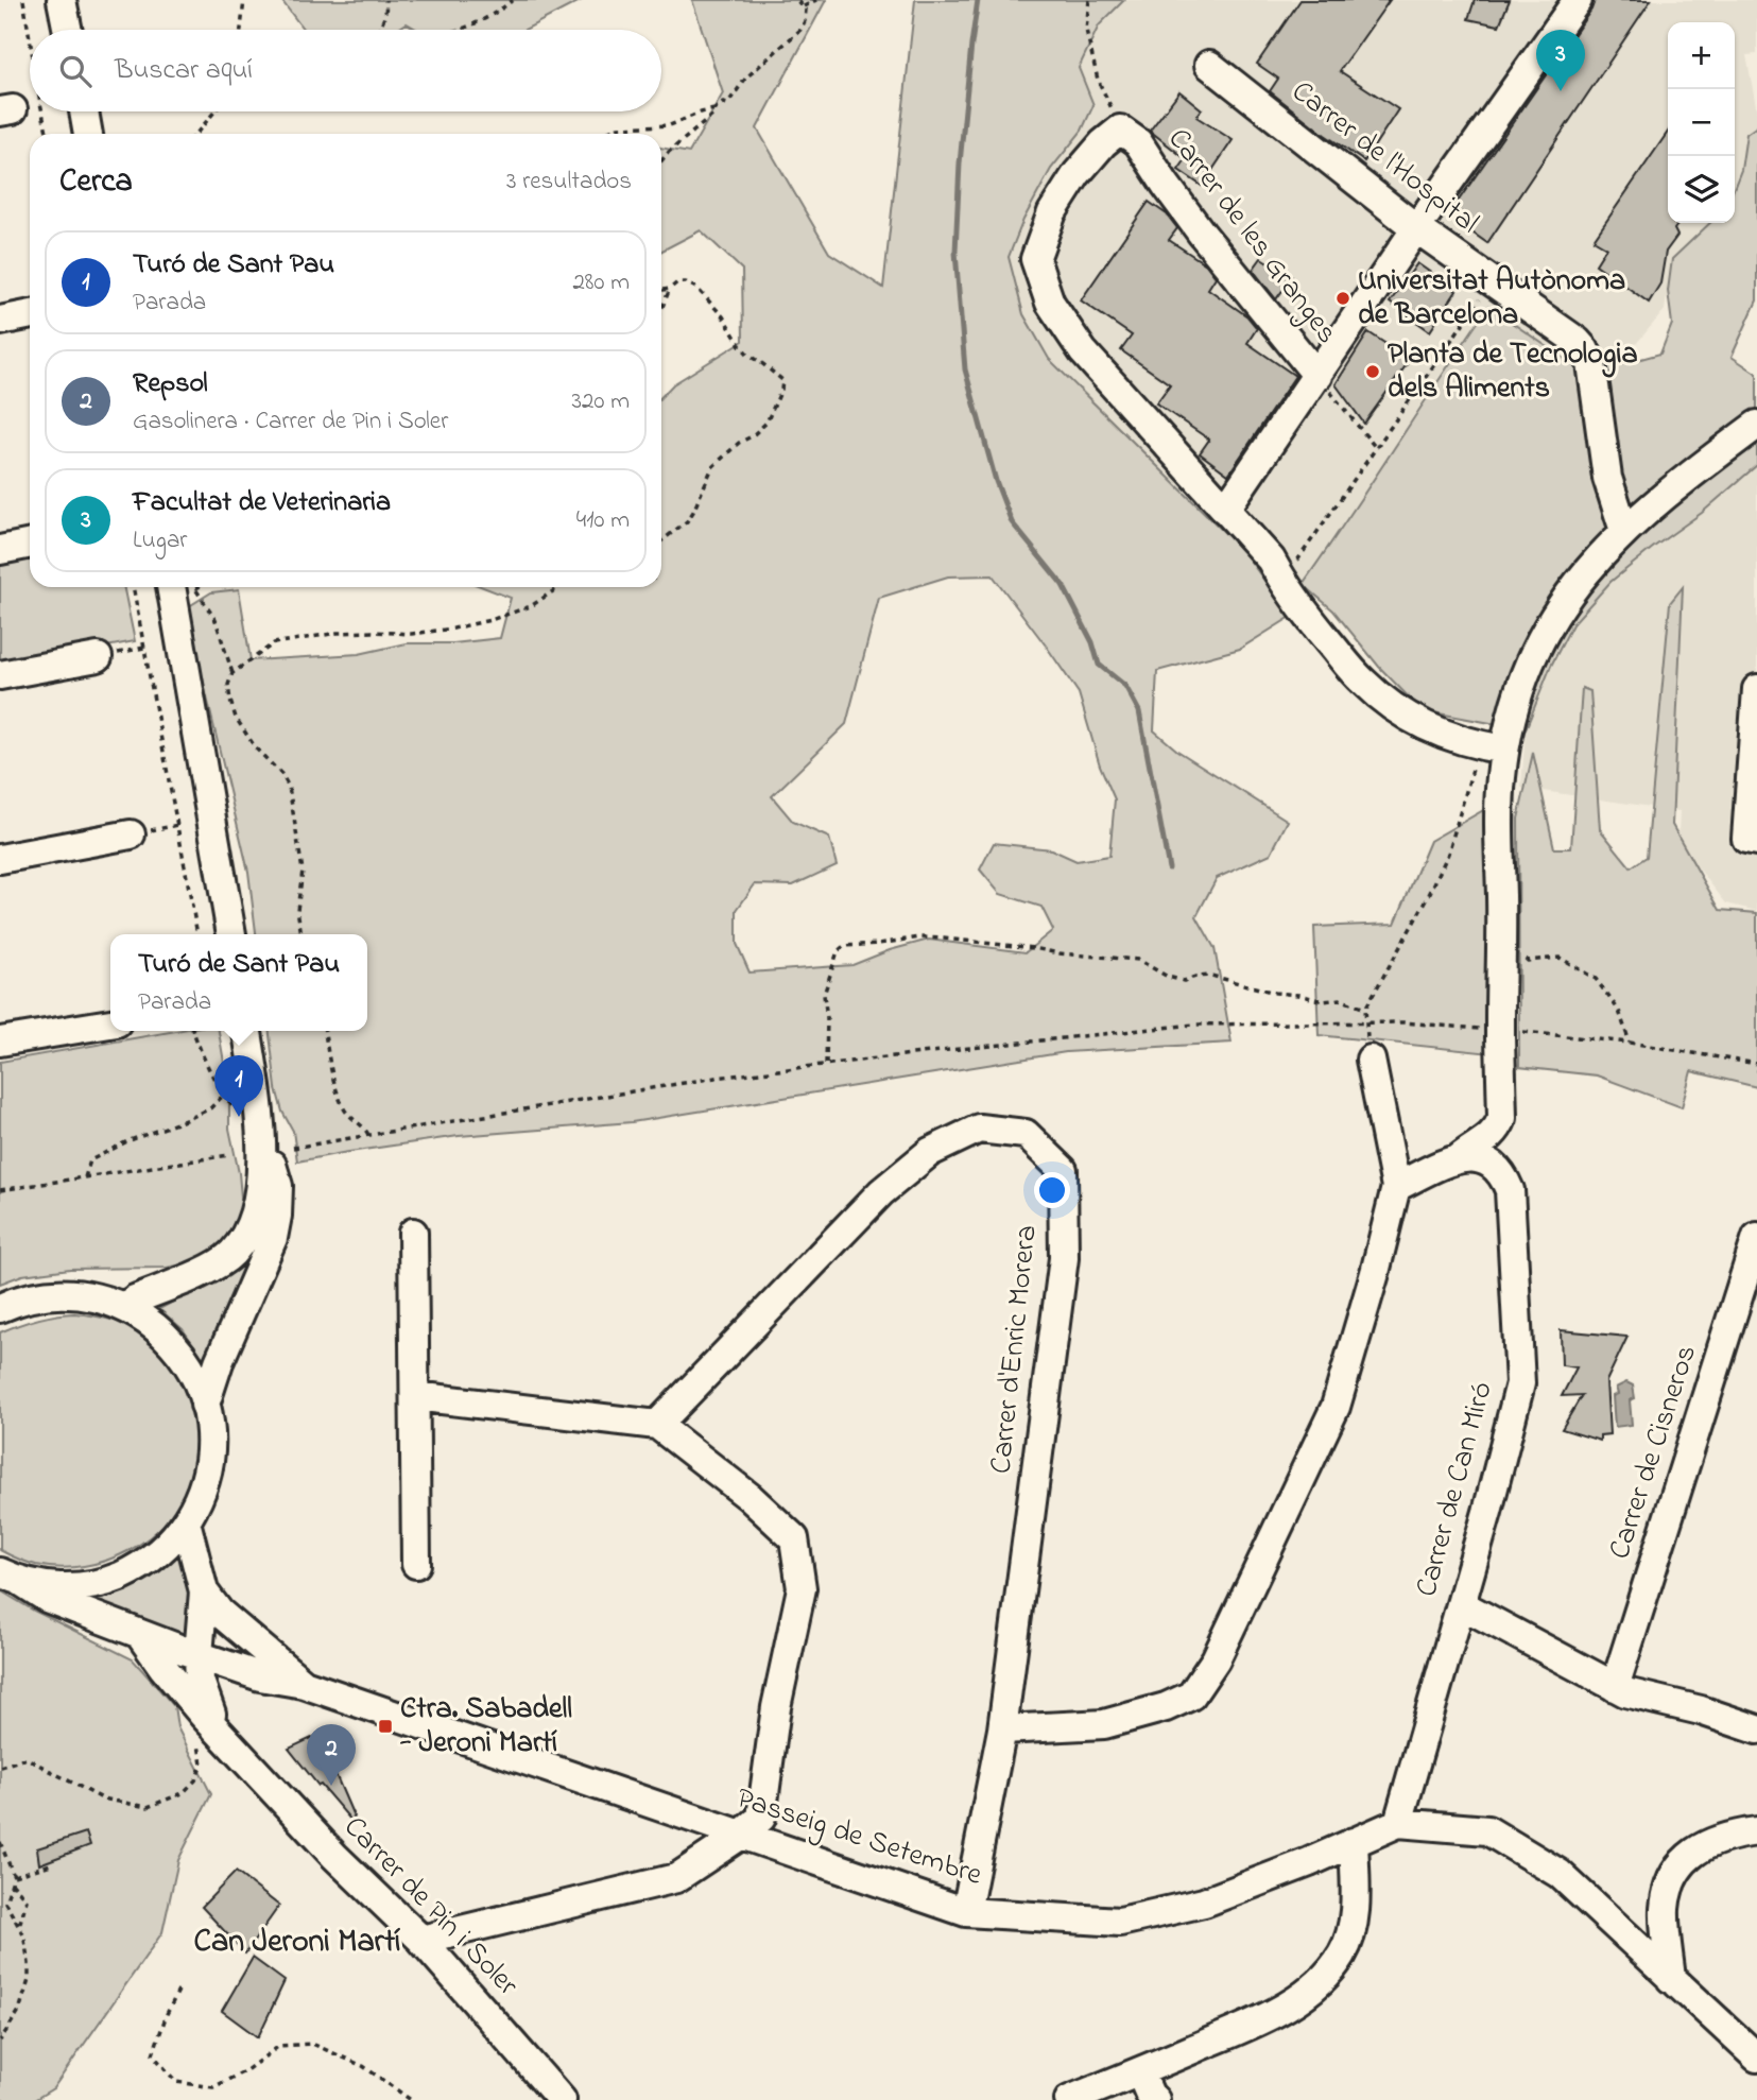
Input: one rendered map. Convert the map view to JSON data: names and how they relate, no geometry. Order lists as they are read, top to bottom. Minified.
{"streets":{"street":["Carrer de l'Hospital","Carrer de les Granges","Carrer d'Enric Morera","Carrer de Cisneros","Carrer de Can Miró","Passeig de Setembre","Carrer de Pin i Soler"]},"crossings":[["Carrer de l'Hospital","Carrer de les Granges"],["Carrer d'Enric Morera","Passeig de Setembre"],["Carrer de Can Miró","Passeig de Setembre"],["Passeig de Setembre","Carrer de Pin i Soler"]],"districts":["Can Jeroni Martí"],"places":{"other":["Universitat Autònoma de Barcelona","Planta de Tecnologia dels Aliments"],"transit":["Ctra. Sabadell - Jeroni Martí"]},"page":{"map_buttons":["+","−"],"pins":["3","1","2"],"search":"Buscar aquí","heading":["Cerca","3 resultados"],"list":[{"mark":"1","name":"Turó de Sant Pau","note":"Parada","value":"280 m"},{"mark":"2","name":"Repsol","note":"Gasolinera · Carrer de Pin i Soler","value":"320 m"},{"mark":"3","name":"Facultat de Veterinaria","note":"Lugar","value":"410 m"}],"popup":["Turó de Sant Pau","Parada"]}}
